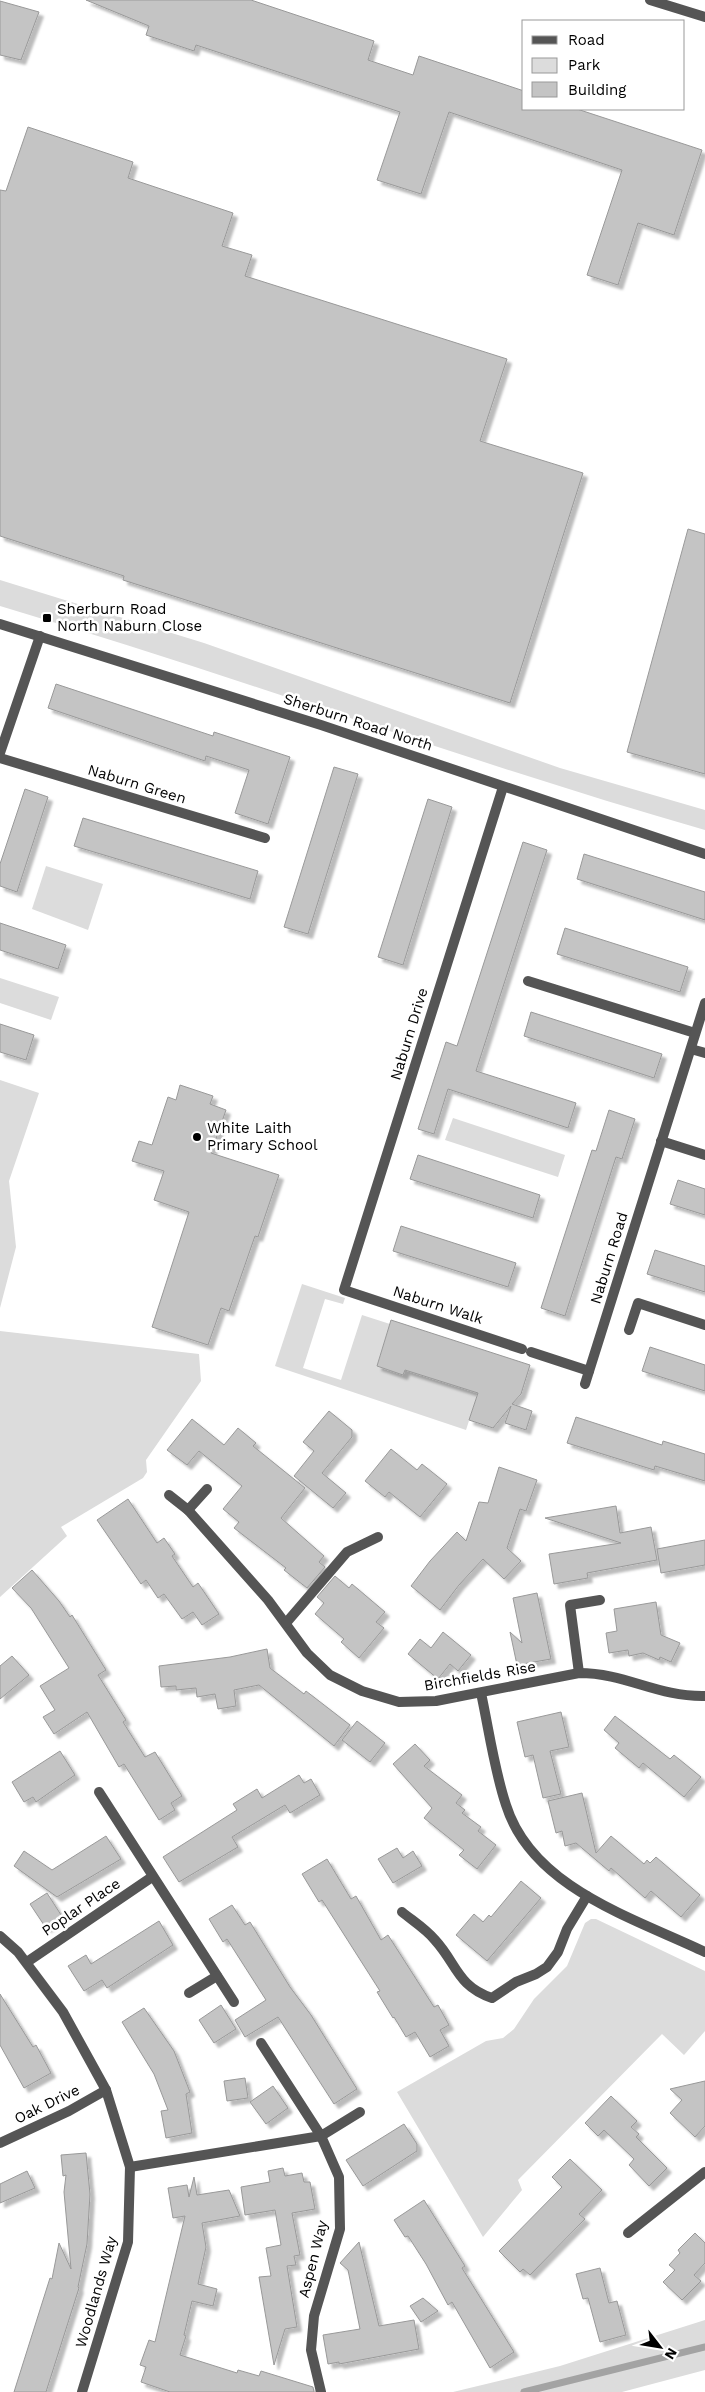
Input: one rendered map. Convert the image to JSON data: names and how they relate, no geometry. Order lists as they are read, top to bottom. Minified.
{"streets":{"street":["Sherburn Road North","Naburn Green","Naburn Drive","Naburn Road","Naburn Walk","Birchfields Rise","Poplar Place","Oak Drive","Aspen Way","Woodlands Way"]},"crossings":[["Sherburn Road North","Naburn Drive"],["Naburn Drive","Naburn Walk"],["Naburn Road","Naburn Walk"],["Poplar Place","Woodlands Way"],["Oak Drive","Woodlands Way"]],"places":{"transit":["Sherburn Road North Naburn Close"],"other":["White Laith Primary School"]},"legend":["Road","Park","Building"],"north":"bottom right"}
